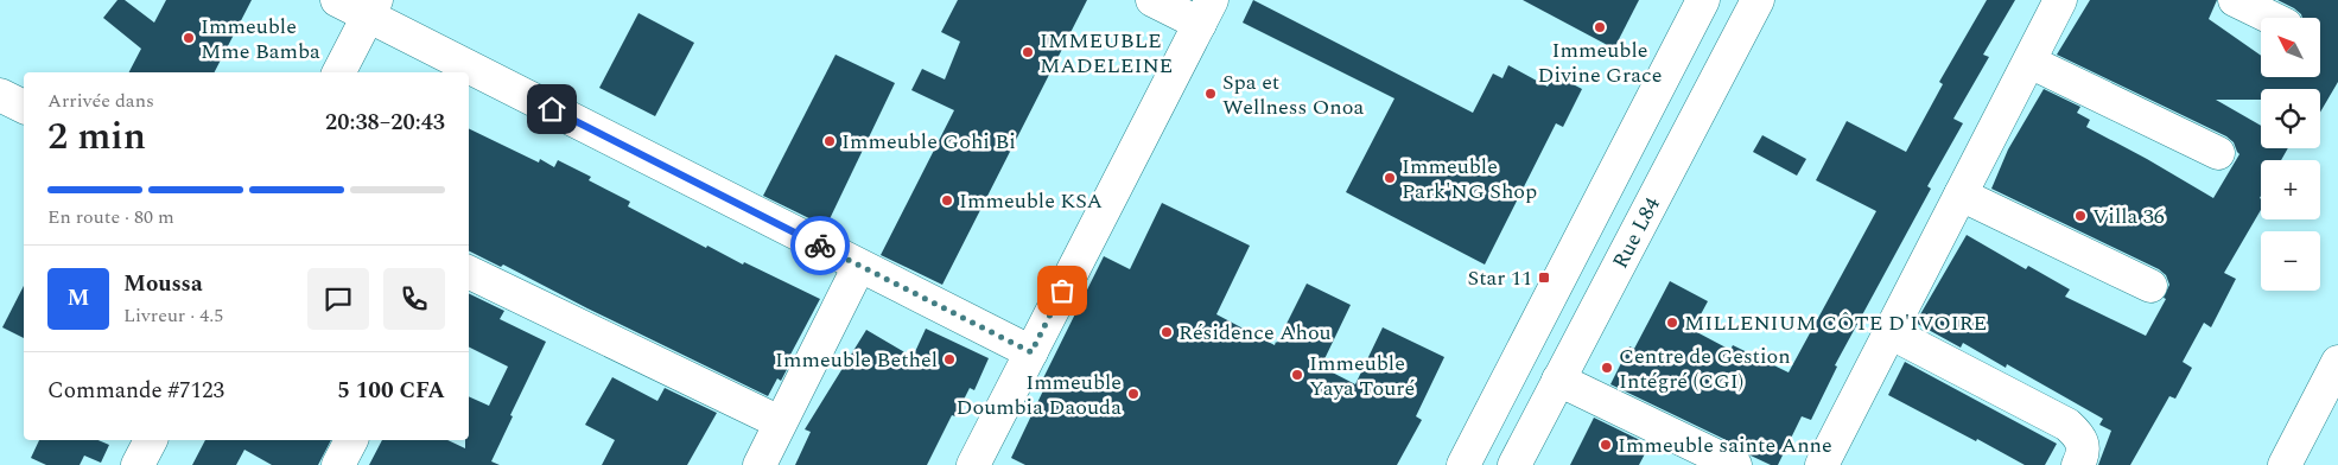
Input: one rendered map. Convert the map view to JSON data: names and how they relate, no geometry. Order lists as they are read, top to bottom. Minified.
{"streets":{"street":["Rue L84"]},"places":{"other":["Immeuble Divine Grace","Immeuble Mme Bamba","IMMEUBLE MADELEINE","Spa et Wellness Onoa","Immeuble Gohi Bi","Immeuble Park'NG Shop","Immeuble KSA","Villa 36","MILLENIUM CÔTE D'IVOIRE","Résidence Ahou","Immeuble Bethel","Centre de Gestion Intégré (CGI)","Immeuble Yaya Touré","Immeuble Doumbia Daouda","Immeuble sainte Anne"],"transit":["Star 11"]},"north":"top left","page":{"map_buttons":["+","−"],"heading":["2 min","Arrivée dans","20:38–20:43"],"panel":["Moussa","Livreur · 4.5","Commande #7123","5 100 CFA"],"bar":"En route · 80 m","round":"M"}}
